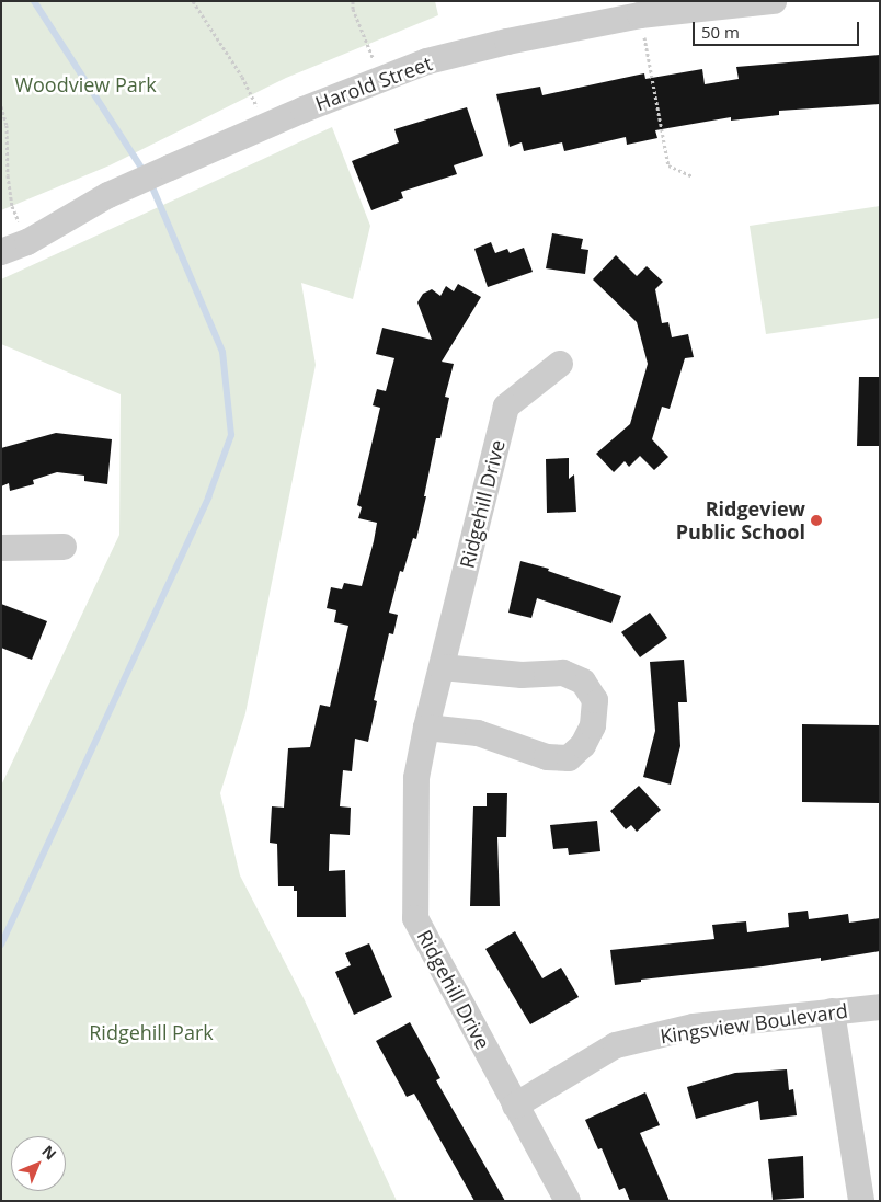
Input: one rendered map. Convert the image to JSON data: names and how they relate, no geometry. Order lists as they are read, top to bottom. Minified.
{"streets":{"street":["Harold Street","Ridgehill Drive","Kingsview Boulevard"]},"crossings":[["Ridgehill Drive","Kingsview Boulevard"]],"parks":["Woodview Park","Ridgehill Park"],"places":["Ridgeview Public School"],"scale_bar":"50 m","north":"top right"}
